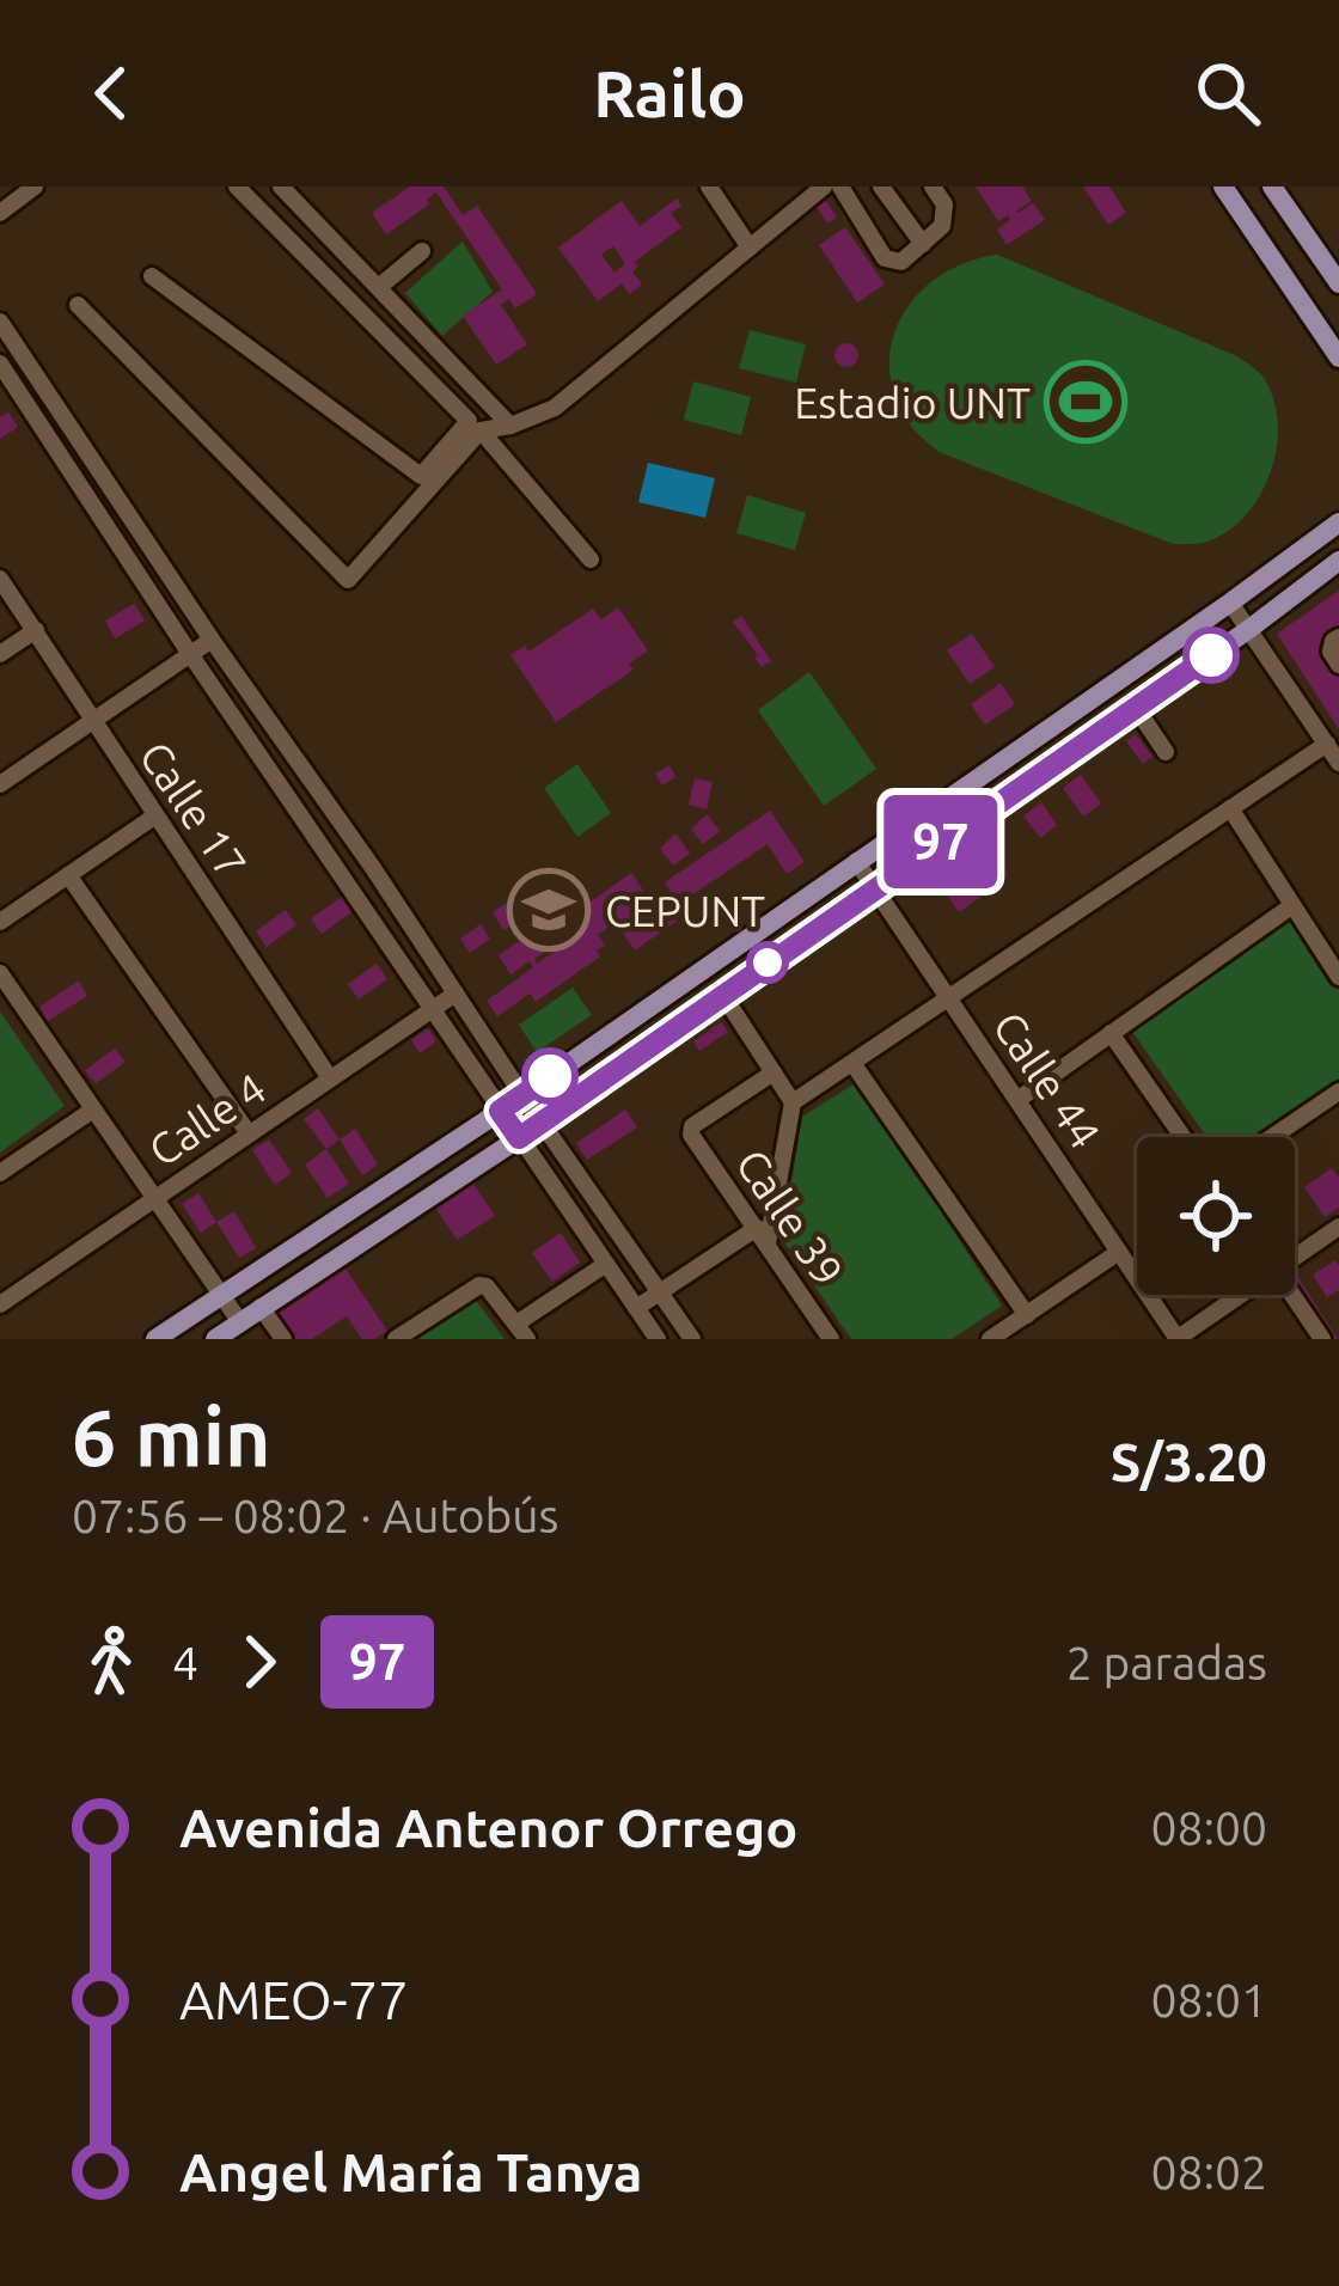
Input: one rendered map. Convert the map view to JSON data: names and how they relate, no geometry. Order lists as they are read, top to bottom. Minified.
{"streets":{"street":["Calle 17","Calle 44","Calle 4","Calle 39"]},"crossings":[["Calle 17","Calle 4"]],"places":{"sports":["Estadio UNT"],"school or university":["CEPUNT"]},"lines":["bus line 97"],"page":{"header":"Railo","on_map":"97","heading":["6 min","07:56 – 08:02 · Autobús","S/3.20"],"legs":["4","97","2 paradas"],"list":[{"name":"Avenida Antenor Orrego","value":"08:00"},{"name":"AMEO-77","value":"08:01"},{"name":"Angel María Tanya","value":"08:02"}]}}
